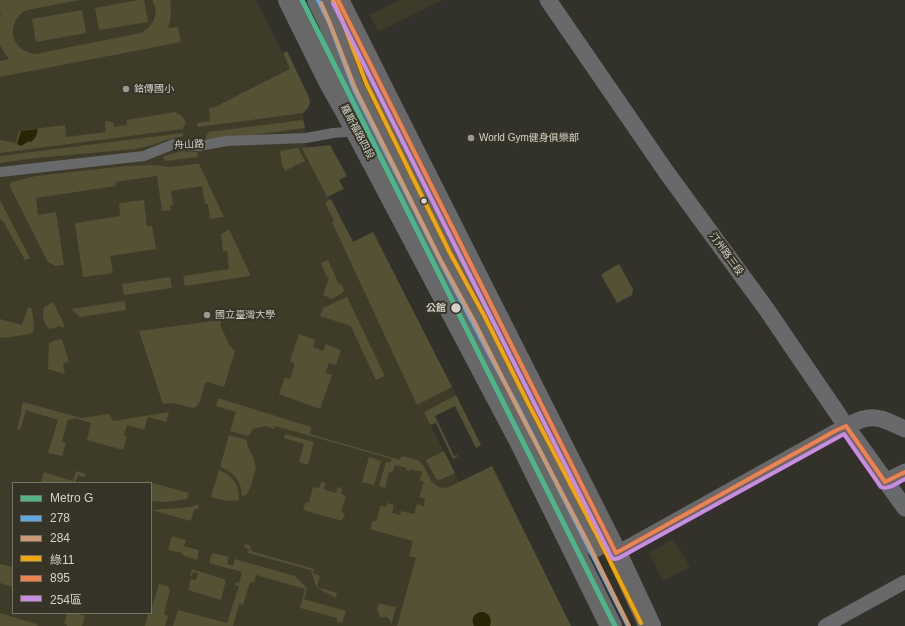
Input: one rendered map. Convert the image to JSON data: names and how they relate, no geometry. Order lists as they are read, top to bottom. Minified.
{"streets":{"main road":["羅斯福路四段"],"street":["舟山路","汀州路三段"]},"crossings":[["羅斯福路四段","舟山路"]],"places":["銘傳國小","World Gym健身俱樂部","公館","國立臺灣大學"],"lines":["metro line G","transit line 278","transit line 綠11","transit line 895","transit line 284","transit line 254區"],"legend":["Metro G","278","284","綠11","895","254區"]}
